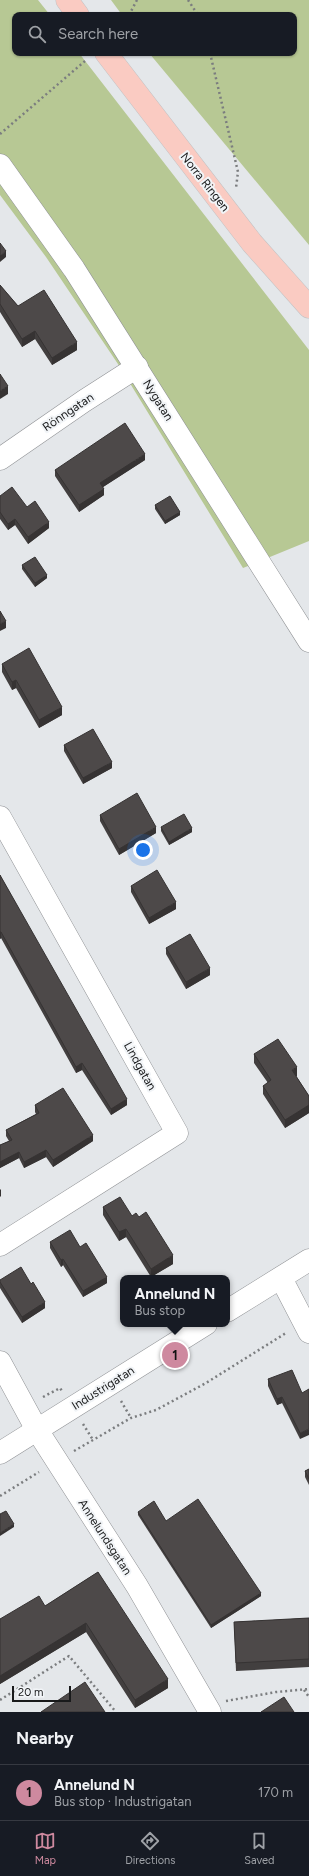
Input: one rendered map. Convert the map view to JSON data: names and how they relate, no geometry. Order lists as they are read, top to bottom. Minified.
{"streets":{"main road":["Norra Ringen"],"street":["Nygatan","Rönngatan","Lindgatan","Industrigatan","Annelundsgatan"]},"crossings":[["Nygatan","Rönngatan"],["Industrigatan","Annelundsgatan"]],"scale_bar":"20 m","page":{"search":"Search here","popup":["Annelund N","Bus stop"],"pins":"1","scale":"20 m","heading":"Nearby","list":[{"mark":"1","name":"Annelund N","note":"Bus stop · Industrigatan","value":"170 m"}],"nav":["Map","Directions","Saved"]}}
